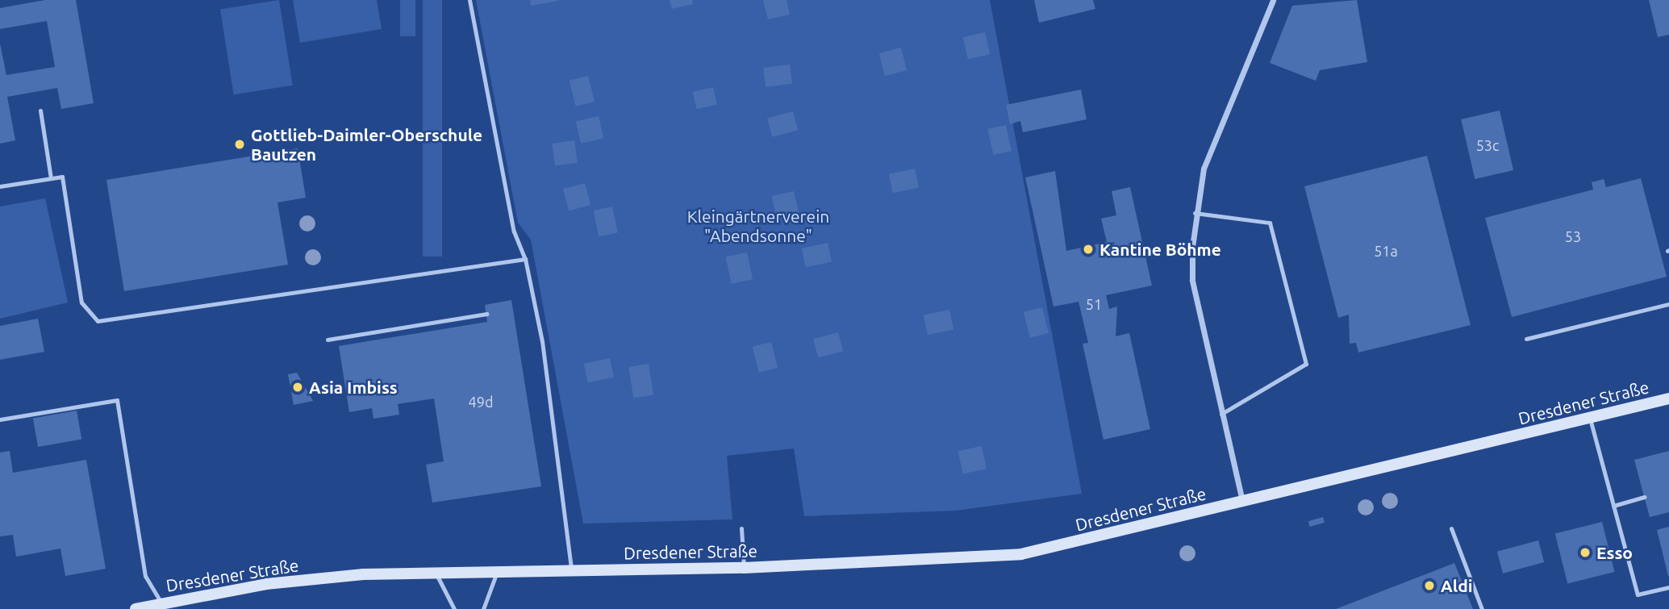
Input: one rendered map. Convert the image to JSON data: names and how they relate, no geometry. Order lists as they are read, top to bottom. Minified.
{"streets":{"main road":["Dresdener Straße"]},"parks":["Kleingärtnerverein \"Abendsonne\""],"places":["Gottlieb-Daimler-Oberschule Bautzen","Kantine Böhme","Asia Imbiss","Esso","Aldi"],"house_numbers":["53c","53","51a","51","49d"]}
